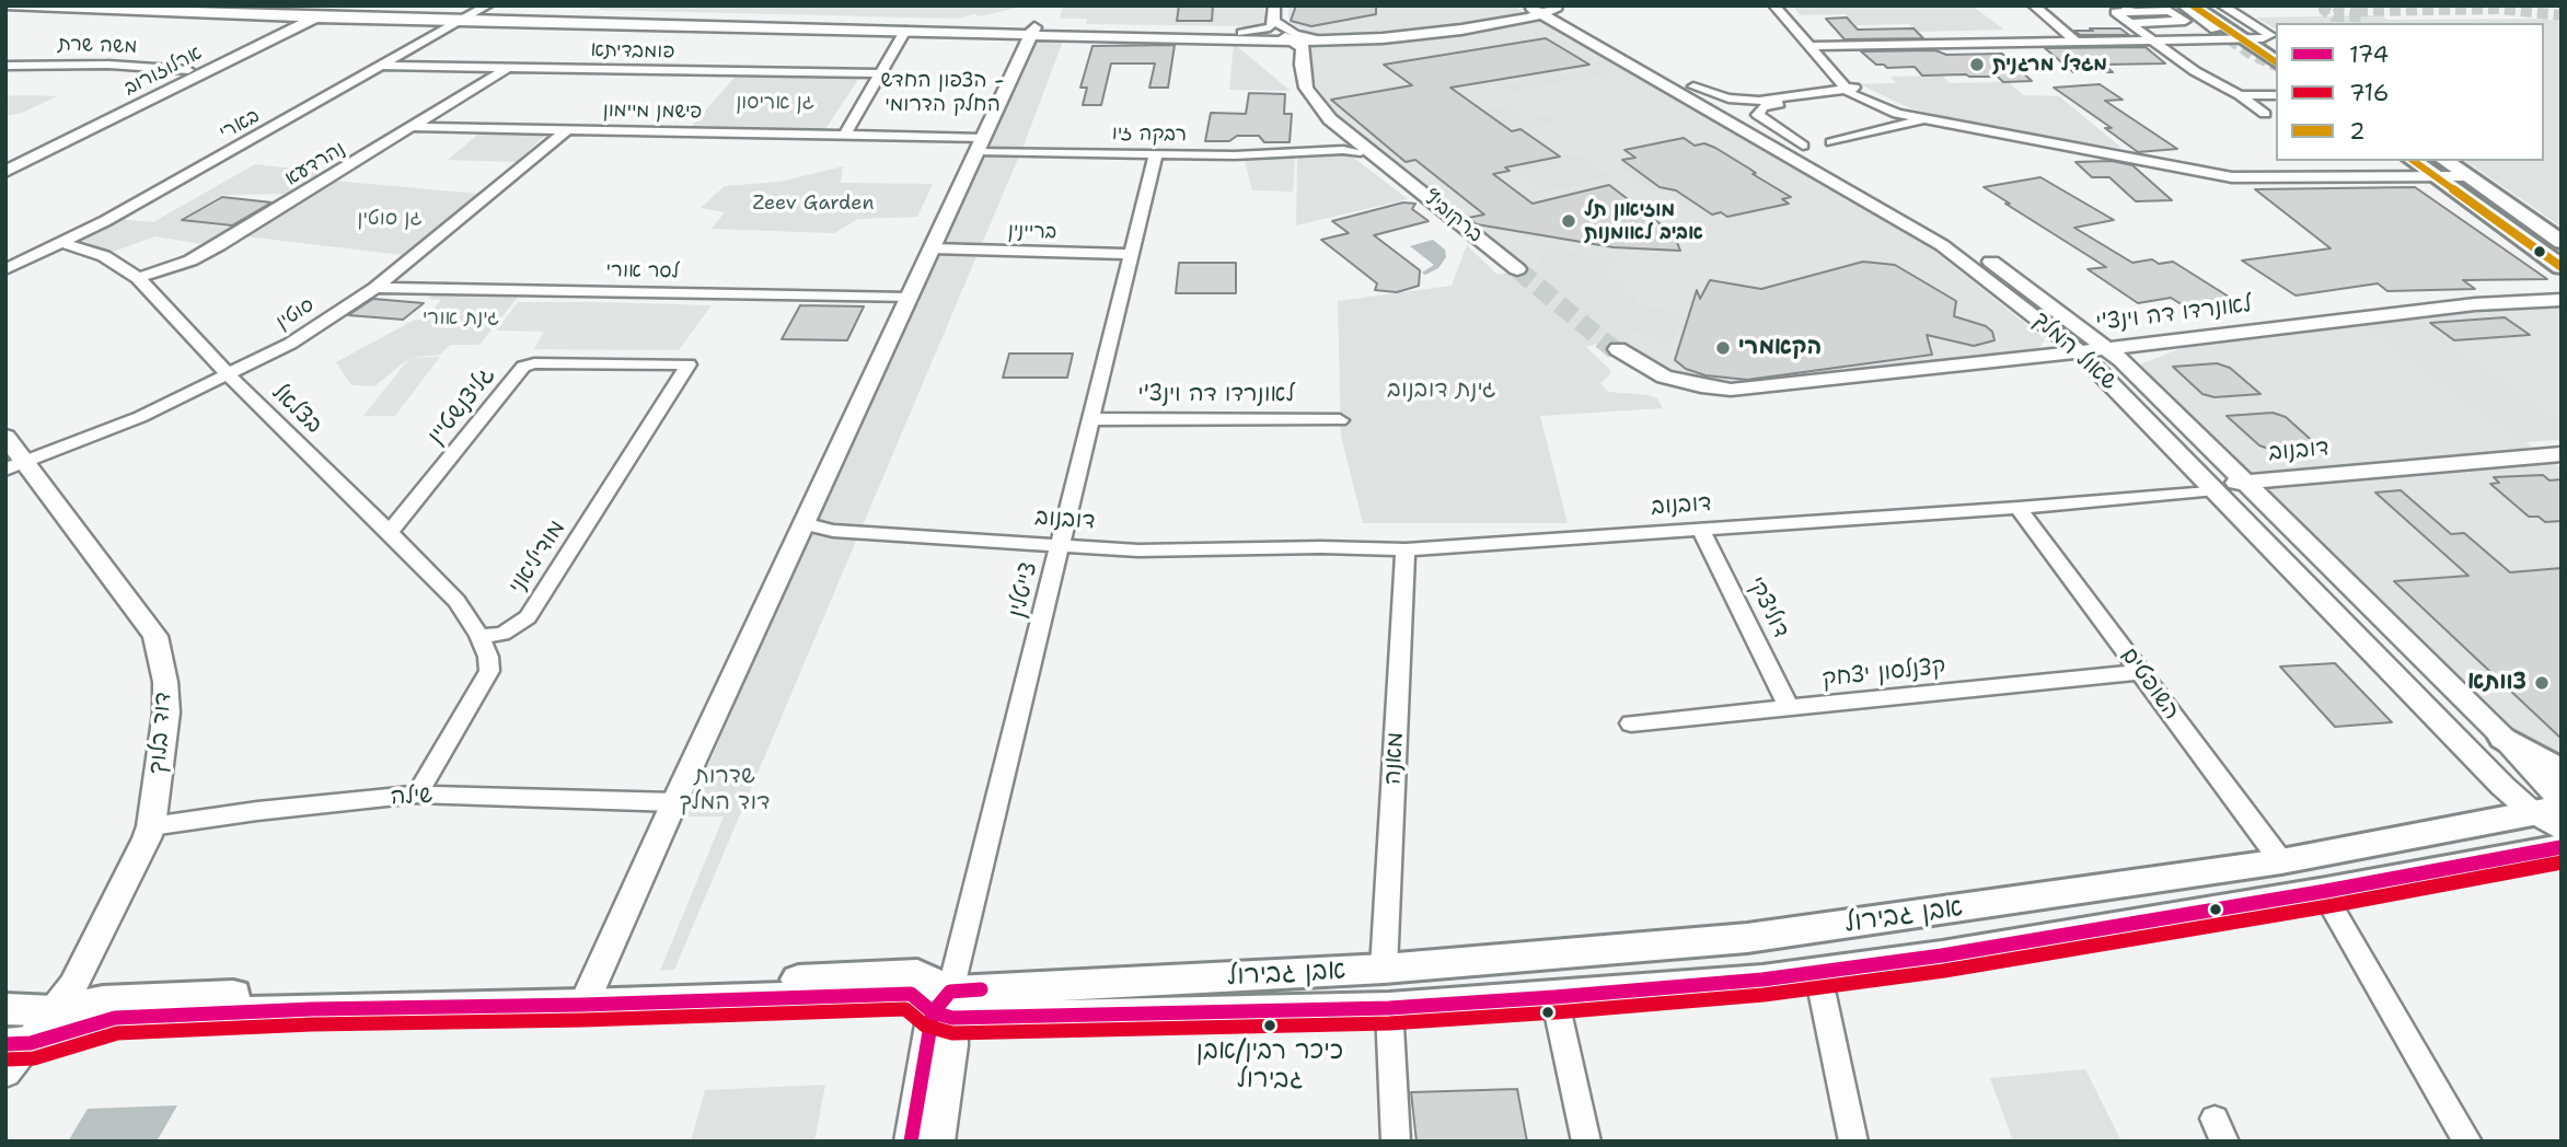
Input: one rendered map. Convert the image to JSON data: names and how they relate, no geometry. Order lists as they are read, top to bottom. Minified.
{"streets":{"main road":["אבן גבירול"],"street":["משה שרת","פומבדיתא","ארלוזורוב","פישמן מיימון","בארי","רבקה זיו","נהרדעא","ברקוביץ","בריינין","לסר אורי","סוטין","לאונרדו דה וינצ'י","שאול המלך","גליצנשטיין","בצלאל","דובנוב","מודיליאני","צייטלין","דוליצקי","קצנלסון יצחק","השופטים","דוד בלוך","מאנה","שילה"]},"crossings":[["משה שרת","ארלוזורוב"],["פומבדיתא","בארי"],["פומבדיתא","נהרדעא"],["פישמן מיימון","רבקה זיו"],["פישמן מיימון","נהרדעא"],["פישמן מיימון","סוטין"],["בארי","בצלאל"],["רבקה זיו","ברקוביץ"],["רבקה זיו","צייטלין"],["נהרדעא","בצלאל"],["בריינין","צייטלין"],["לסר אורי","סוטין"],["סוטין","בצלאל"],["סוטין","דוד בלוך"],["לאונרדו דה וינצ'י","שאול המלך"],["לאונרדו דה וינצ'י","צייטלין"],["שאול המלך","דובנוב"],["שאול המלך","אבן גבירול"],["גליצנשטיין","בצלאל"],["גליצנשטיין","מודיליאני"],["בצלאל","מודיליאני"],["דובנוב","צייטלין"],["דובנוב","דוליצקי"],["דובנוב","השופטים"],["דובנוב","מאנה"],["צייטלין","אבן גבירול"],["דוליצקי","קצנלסון יצחק"],["קצנלסון יצחק","השופטים"],["השופטים","אבן גבירול"],["דוד בלוך","שילה"],["מאנה","אבן גבירול"]],"districts":["הצפון החדש - החלק הדרומי"],"parks":["גן אריסון","Zeev Garden","גן סוטין","גינת אורי","גינת דובנוב","שדרות דוד המלך"],"places":["מגדל מרגנית","מוזיאון תל אביב לאומנות","הקאמרי","צוותא","כיכר רבין/אבן גבירול"],"lines":["transit line 2","transit line 174","transit line 716"],"legend":["174","716","2"]}
